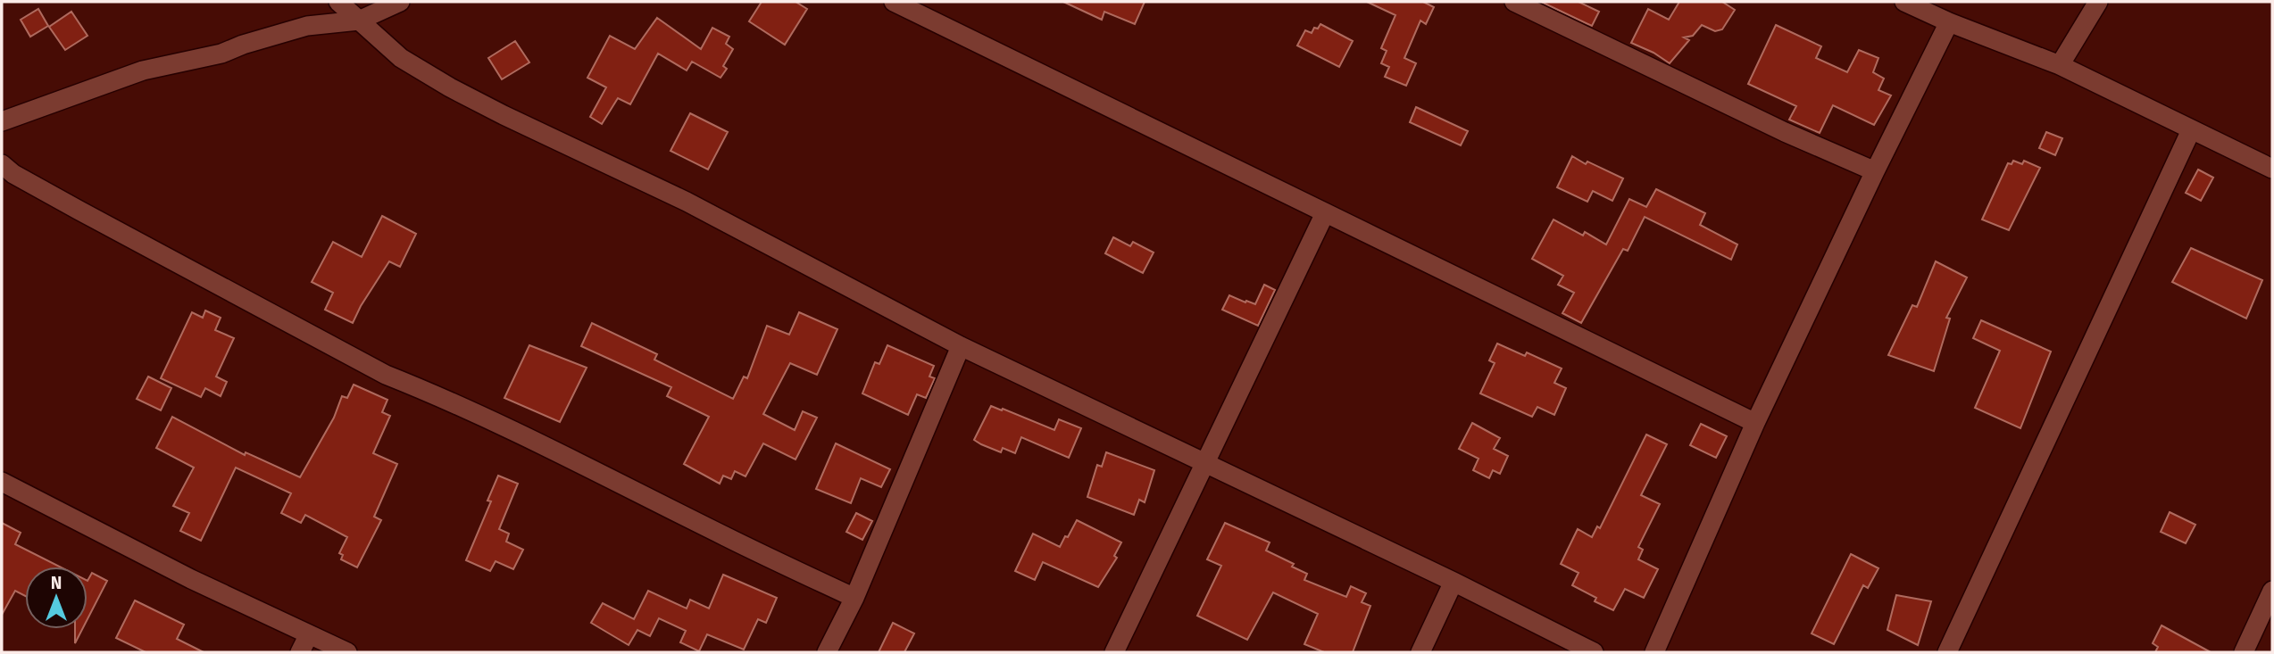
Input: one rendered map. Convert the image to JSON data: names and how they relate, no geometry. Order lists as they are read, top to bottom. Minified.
{"north":"top"}
